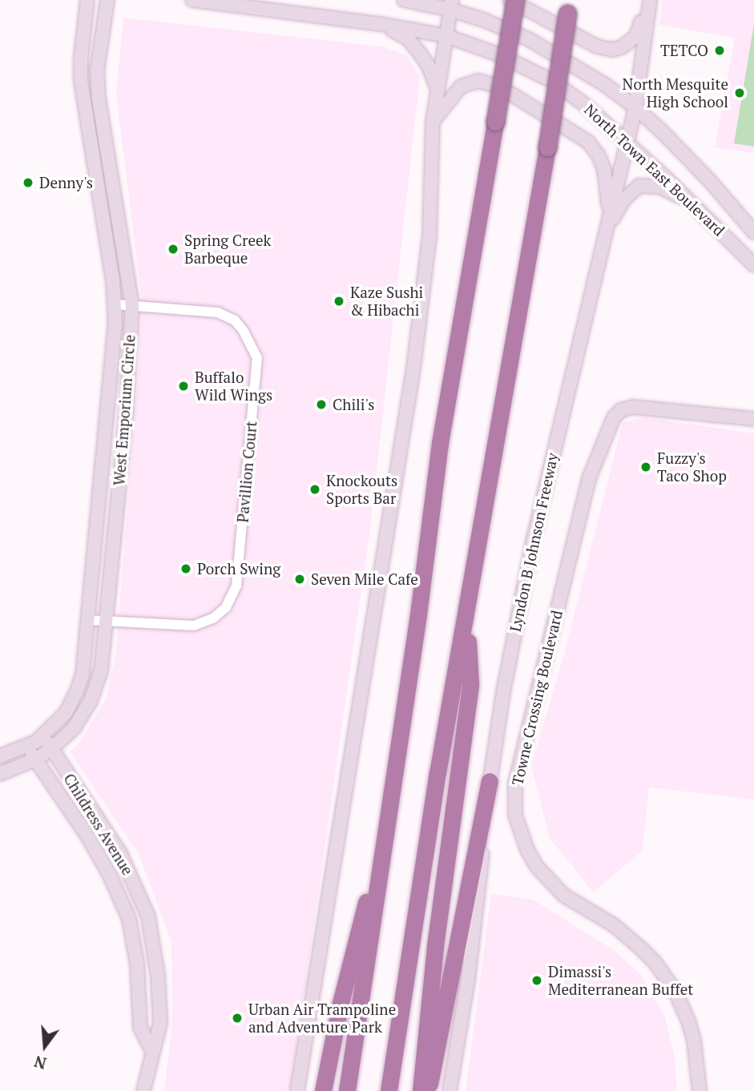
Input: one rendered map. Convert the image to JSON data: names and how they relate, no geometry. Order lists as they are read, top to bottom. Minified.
{"streets":{"main road":["North Town East Boulevard","West Emporium Circle","Lyndon B Johnson Freeway","Towne Crossing Boulevard","Childress Avenue"],"street":["Pavillion Court"]},"crossings":[["North Town East Boulevard","Lyndon B Johnson Freeway"],["West Emporium Circle","Pavillion Court"],["West Emporium Circle","Childress Avenue"]],"places":["TETCO","North Mesquite High School","Denny's","Spring Creek Barbeque","Kaze Sushi & Hibachi","Buffalo Wild Wings","Chili's","Fuzzy's Taco Shop","Knockouts Sports Bar","Porch Swing","Seven Mile Cafe","Dimassi's Mediterranean Buffet","Urban Air Trampoline and Adventure Park"],"north":"bottom"}
